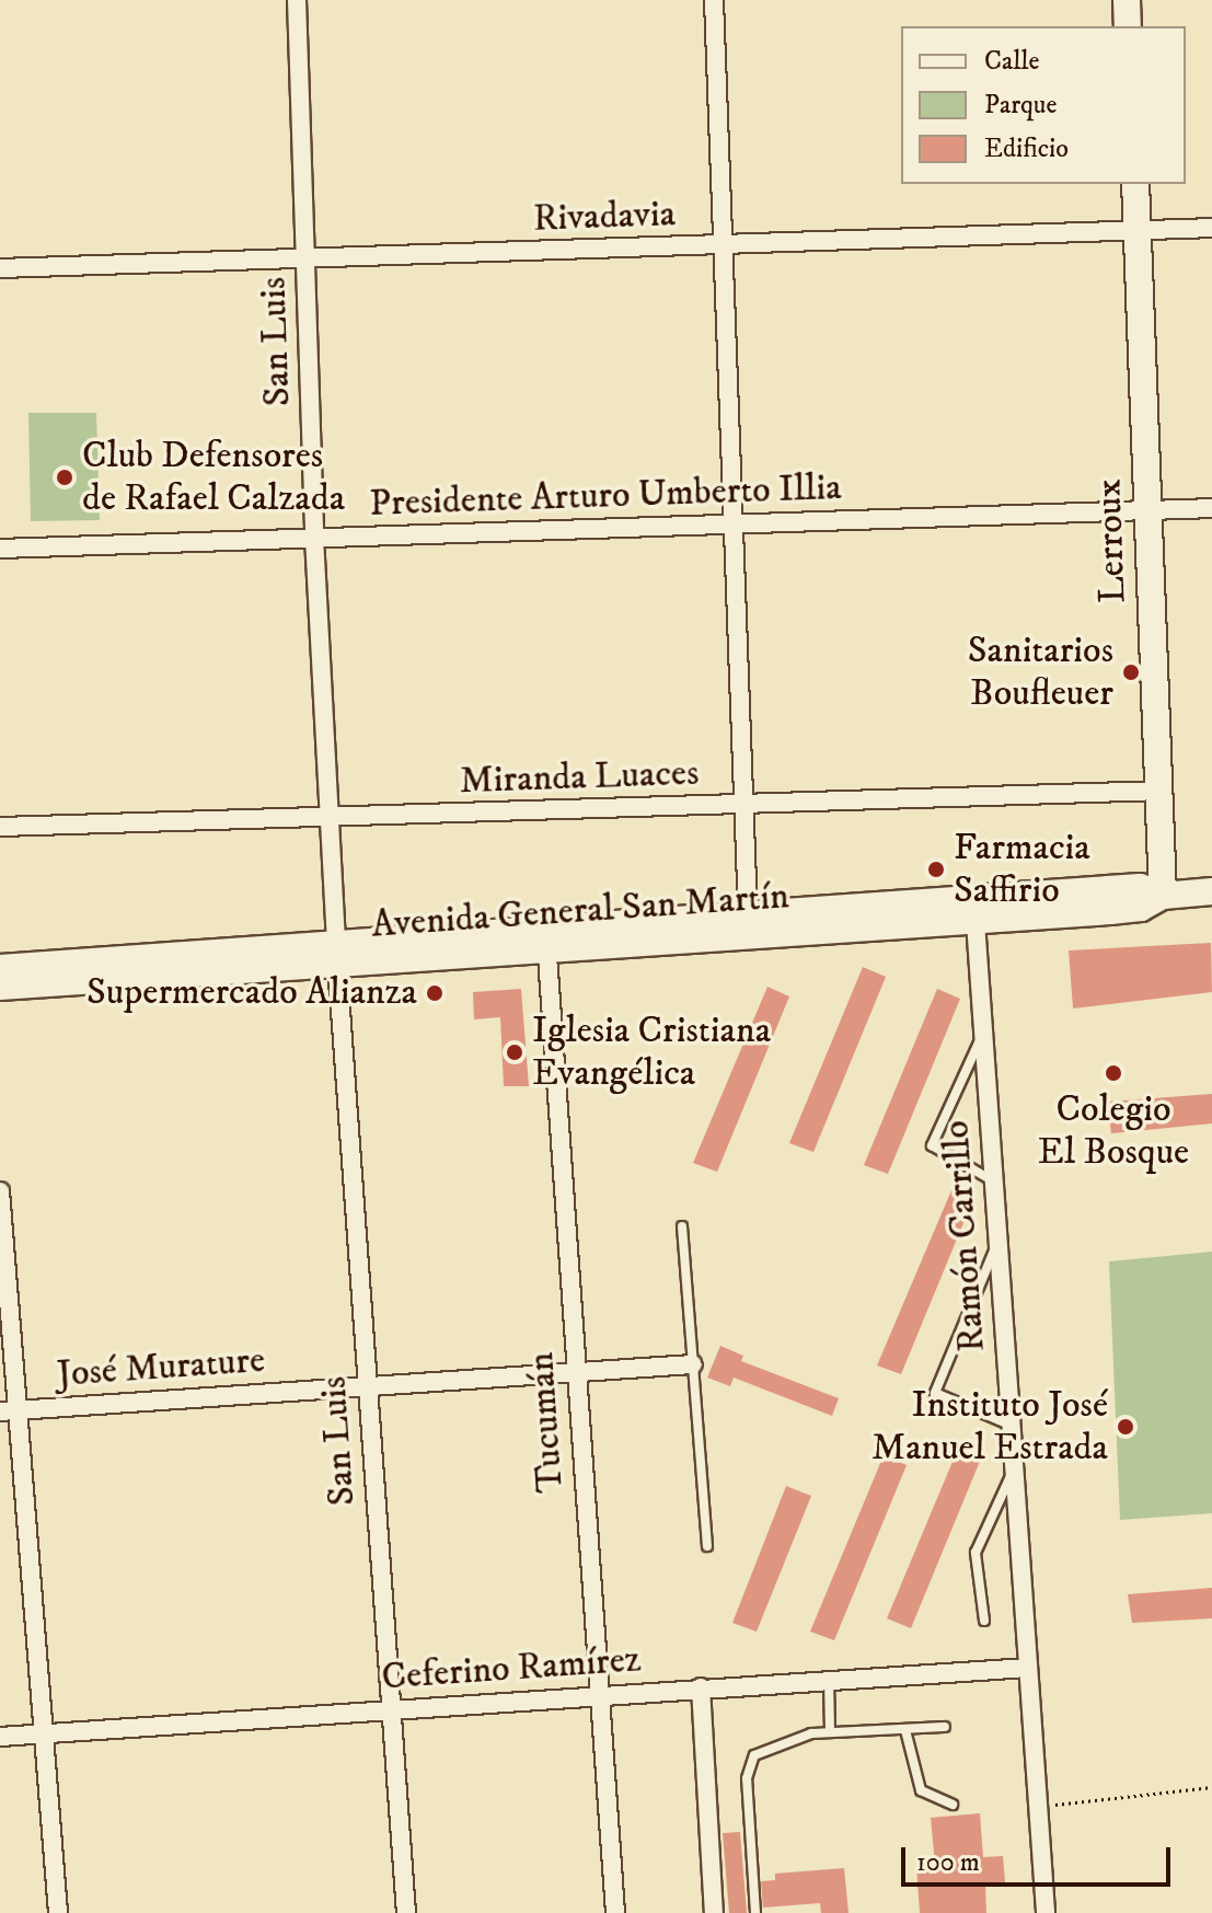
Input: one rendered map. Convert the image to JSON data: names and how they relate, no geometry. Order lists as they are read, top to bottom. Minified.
{"streets":{"main road":["Lerroux","Avenida General San Martín"],"street":["Rivadavia","San Luis","Presidente Arturo Umberto Illia","Miranda Luaces","Ramón Carrillo","José Murature","Tucumán","Ceferino Ramírez"]},"crossings":[["Rivadavia","San Luis"],["Rivadavia","Lerroux"],["San Luis","Presidente Arturo Umberto Illia"],["San Luis","Miranda Luaces"],["San Luis","Avenida General San Martín"],["San Luis","José Murature"],["San Luis","Ceferino Ramírez"],["Presidente Arturo Umberto Illia","Lerroux"],["Lerroux","Miranda Luaces"],["Lerroux","Avenida General San Martín"],["Avenida General San Martín","Ramón Carrillo"],["Avenida General San Martín","Tucumán"],["Ramón Carrillo","Ceferino Ramírez"],["José Murature","Tucumán"],["Tucumán","Ceferino Ramírez"]],"places":["Club Defensores de Rafael Calzada","Sanitarios Boufleuer","Farmacia Saffirio","Supermercado Alianza","Iglesia Cristiana Evangélica","Colegio El Bosque","Instituto José Manuel Estrada"],"legend":["Calle","Parque","Edificio"],"scale_bar":"100 m"}
